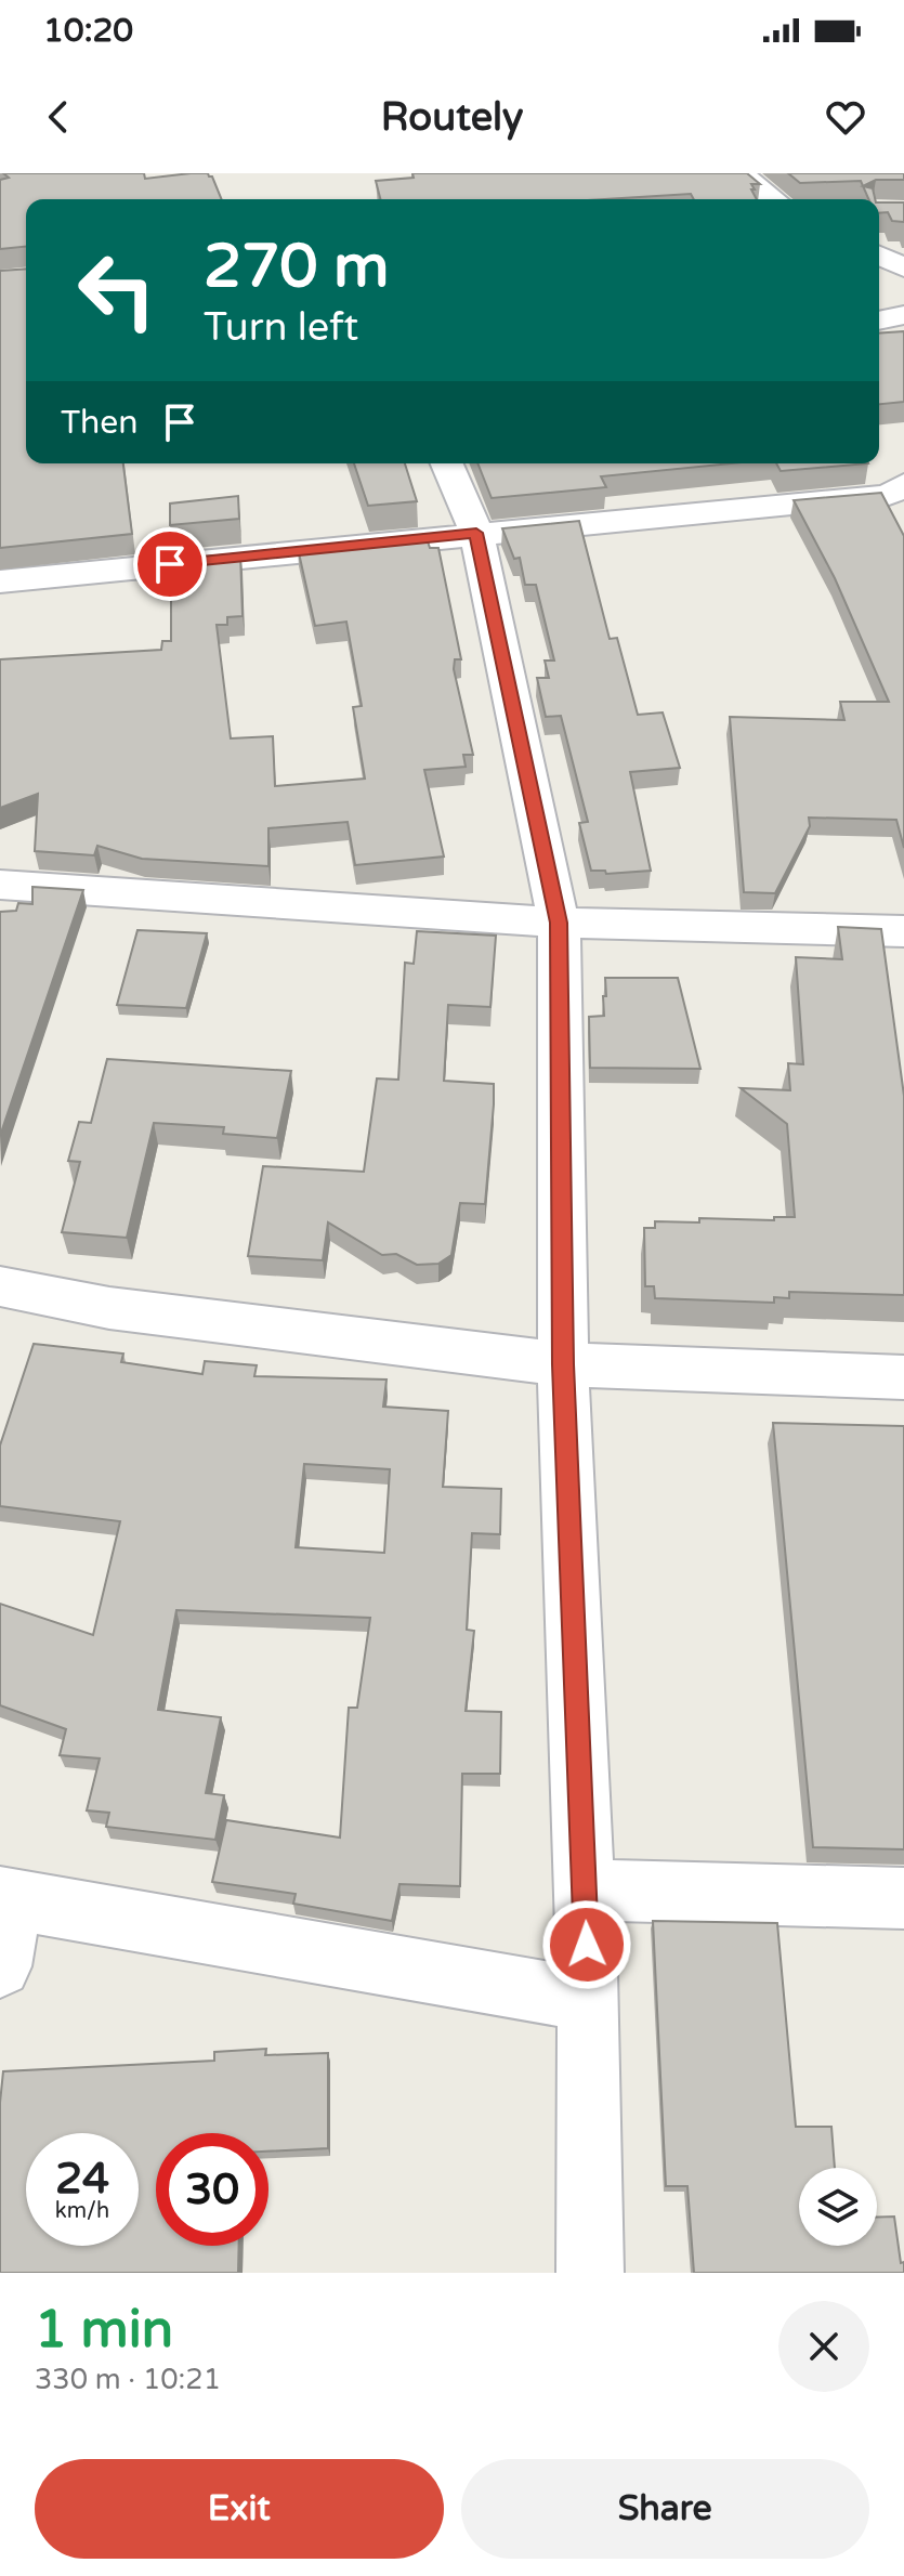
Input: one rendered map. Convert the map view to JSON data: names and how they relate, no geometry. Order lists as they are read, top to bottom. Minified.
{"page":{"status":"10:20","header":"Routely","turn":["270 m","Turn left"],"then":"Then","speed":"24 km/h","limit":"30","heading":["1 min","330 m · 10:21"],"buttons":["Exit","Share"]}}
